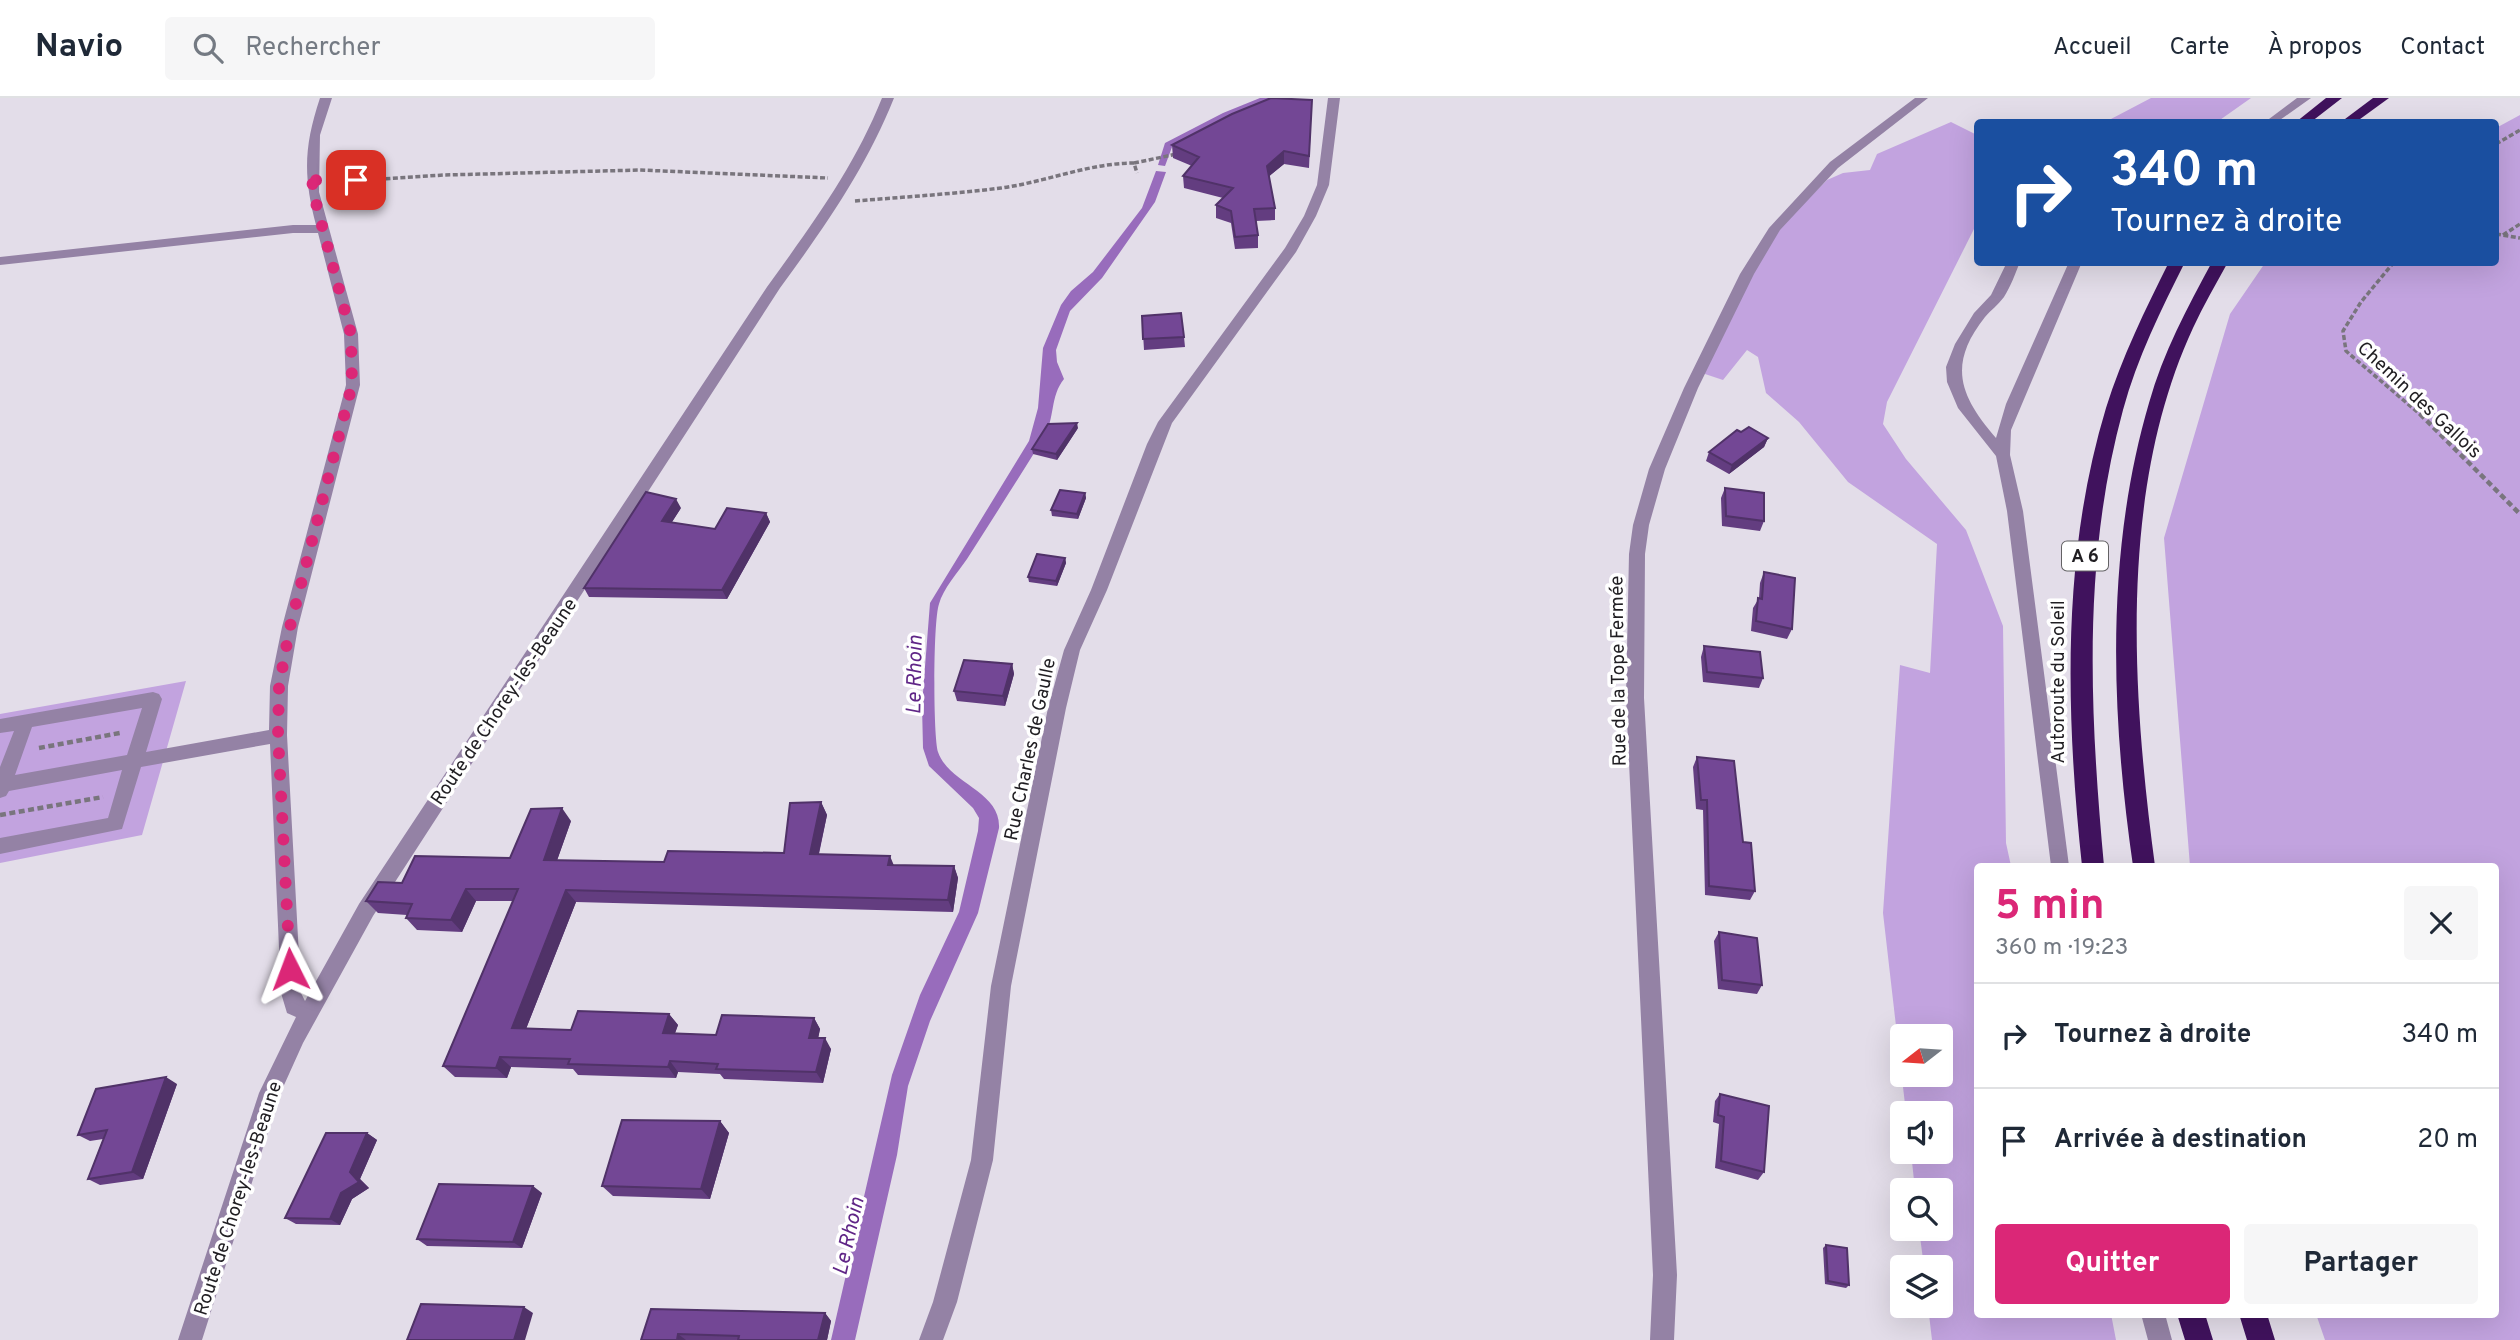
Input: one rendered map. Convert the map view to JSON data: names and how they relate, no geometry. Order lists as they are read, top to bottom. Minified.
{"streets":{"highway":["A 6","Autoroute du Soleil"],"street":["Rue de la Tope Fermée","Route de Chorey-les-Beaune","Rue Charles de Gaulle"],"path":["Chemin des Gallois"]},"water":["Le Rhoin"],"north":"left","page":{"header":"Navio","search":"Rechercher","nav":["Accueil","Carte","À propos","Contact"],"turn":["340 m","Tournez à droite"],"heading":["5 min","360 m · 19:23"],"list":[{"name":"Tournez à droite","value":"340 m"},{"name":"Arrivée à destination","value":"20 m"}],"buttons":["Quitter","Partager"]}}
